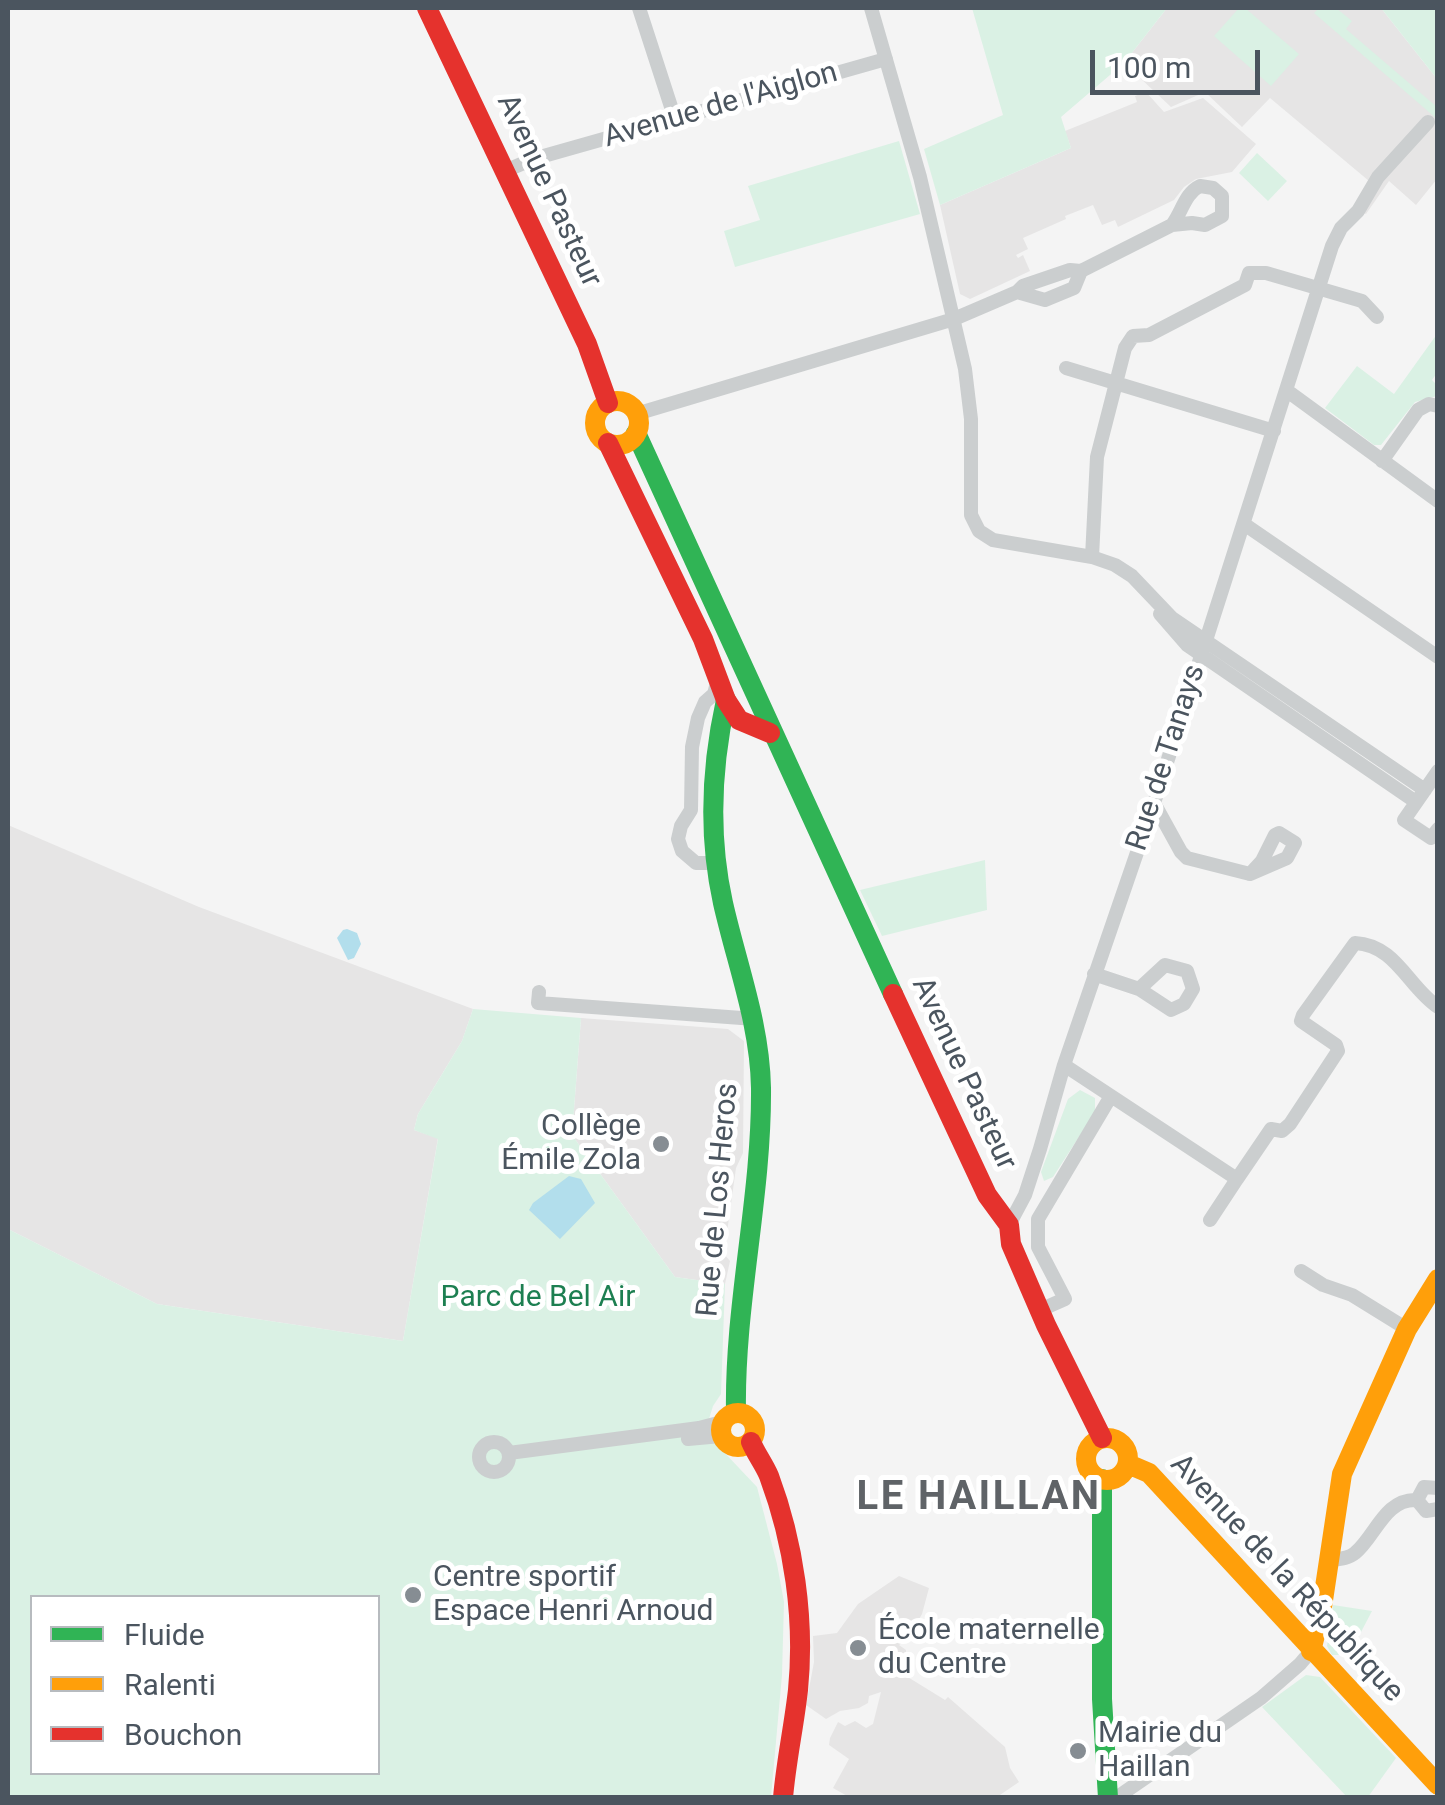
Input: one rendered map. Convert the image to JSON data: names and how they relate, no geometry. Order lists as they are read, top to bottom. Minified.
{"streets":{"main road":["Avenue Pasteur","Rue de Los Heros","Avenue de la République"],"street":["Avenue de l'Aiglon","Rue de Tanays"]},"crossings":[["Avenue de l'Aiglon","Avenue Pasteur"],["Avenue Pasteur","Rue de Tanays"],["Avenue Pasteur","Rue de Los Heros"],["Avenue Pasteur","Avenue de la République"]],"districts":["LE HAILLAN"],"parks":["Parc de Bel Air"],"places":["Collège Émile Zola","Centre sportif Espace Henri Arnoud","École maternelle du Centre","Mairie du Haillan"],"legend":["Fluide","Ralenti","Bouchon"],"scale_bar":"100 m"}
